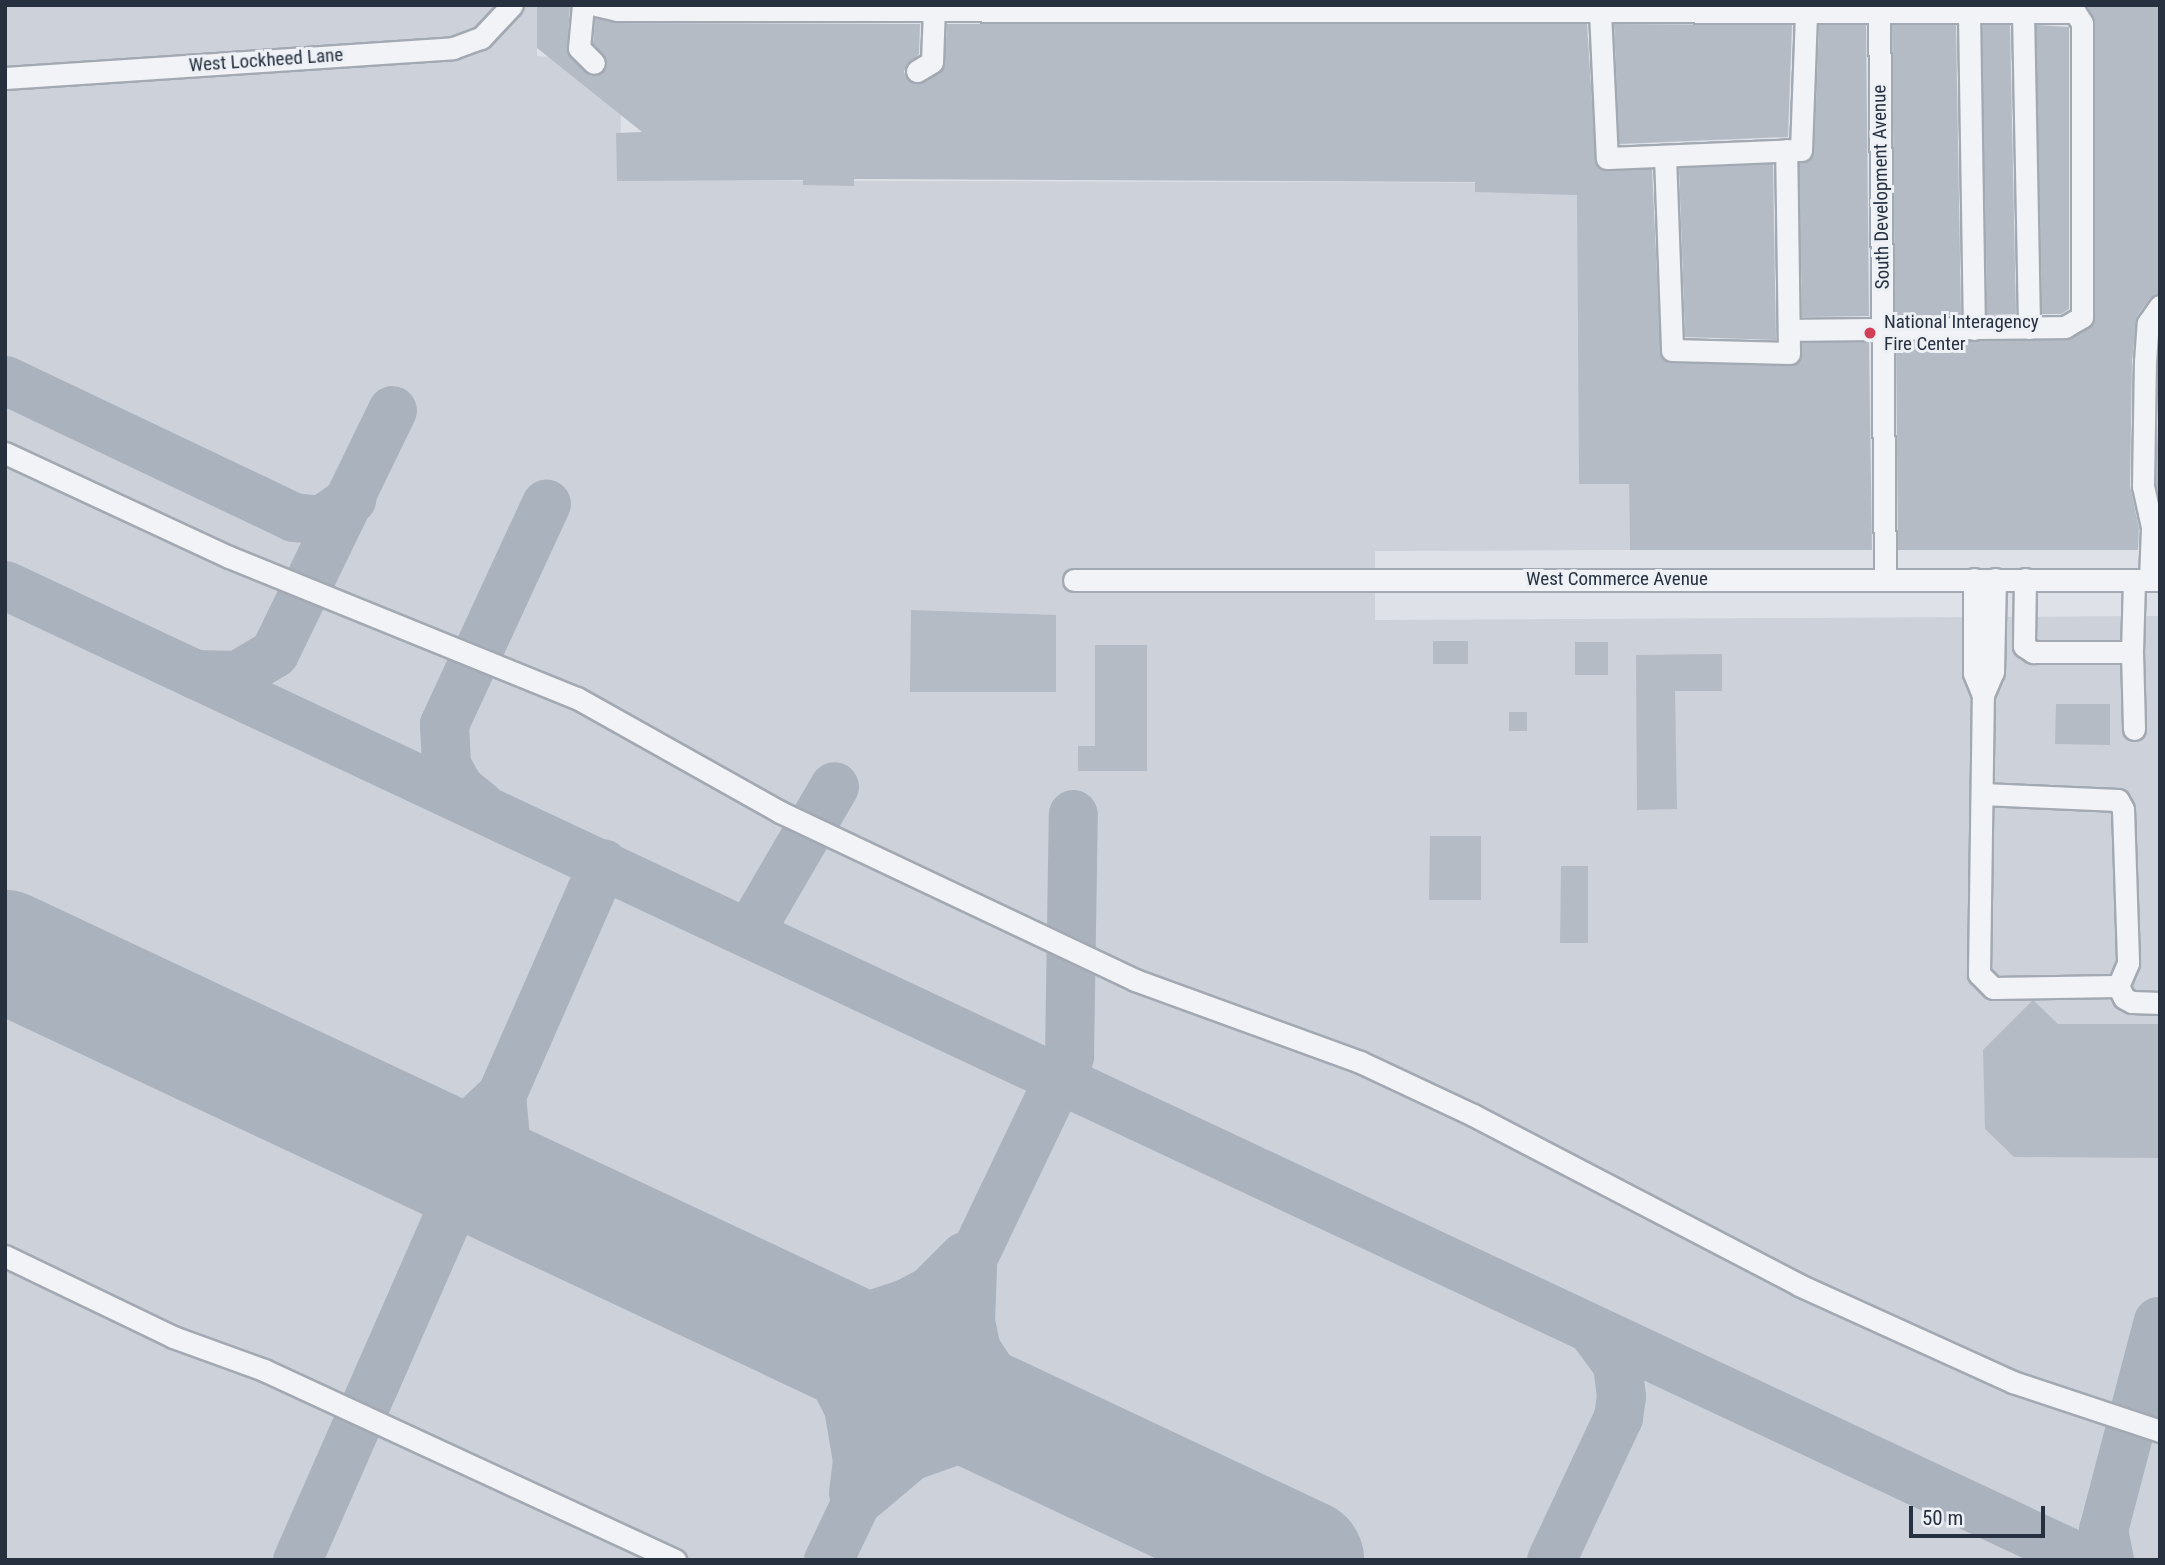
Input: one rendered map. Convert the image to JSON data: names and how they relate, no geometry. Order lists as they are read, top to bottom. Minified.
{"streets":{"street":["West Lockheed Lane","South Development Avenue","West Commerce Avenue"]},"crossings":[["South Development Avenue","West Commerce Avenue"]],"places":["National Interagency Fire Center"],"scale_bar":"50 m"}
